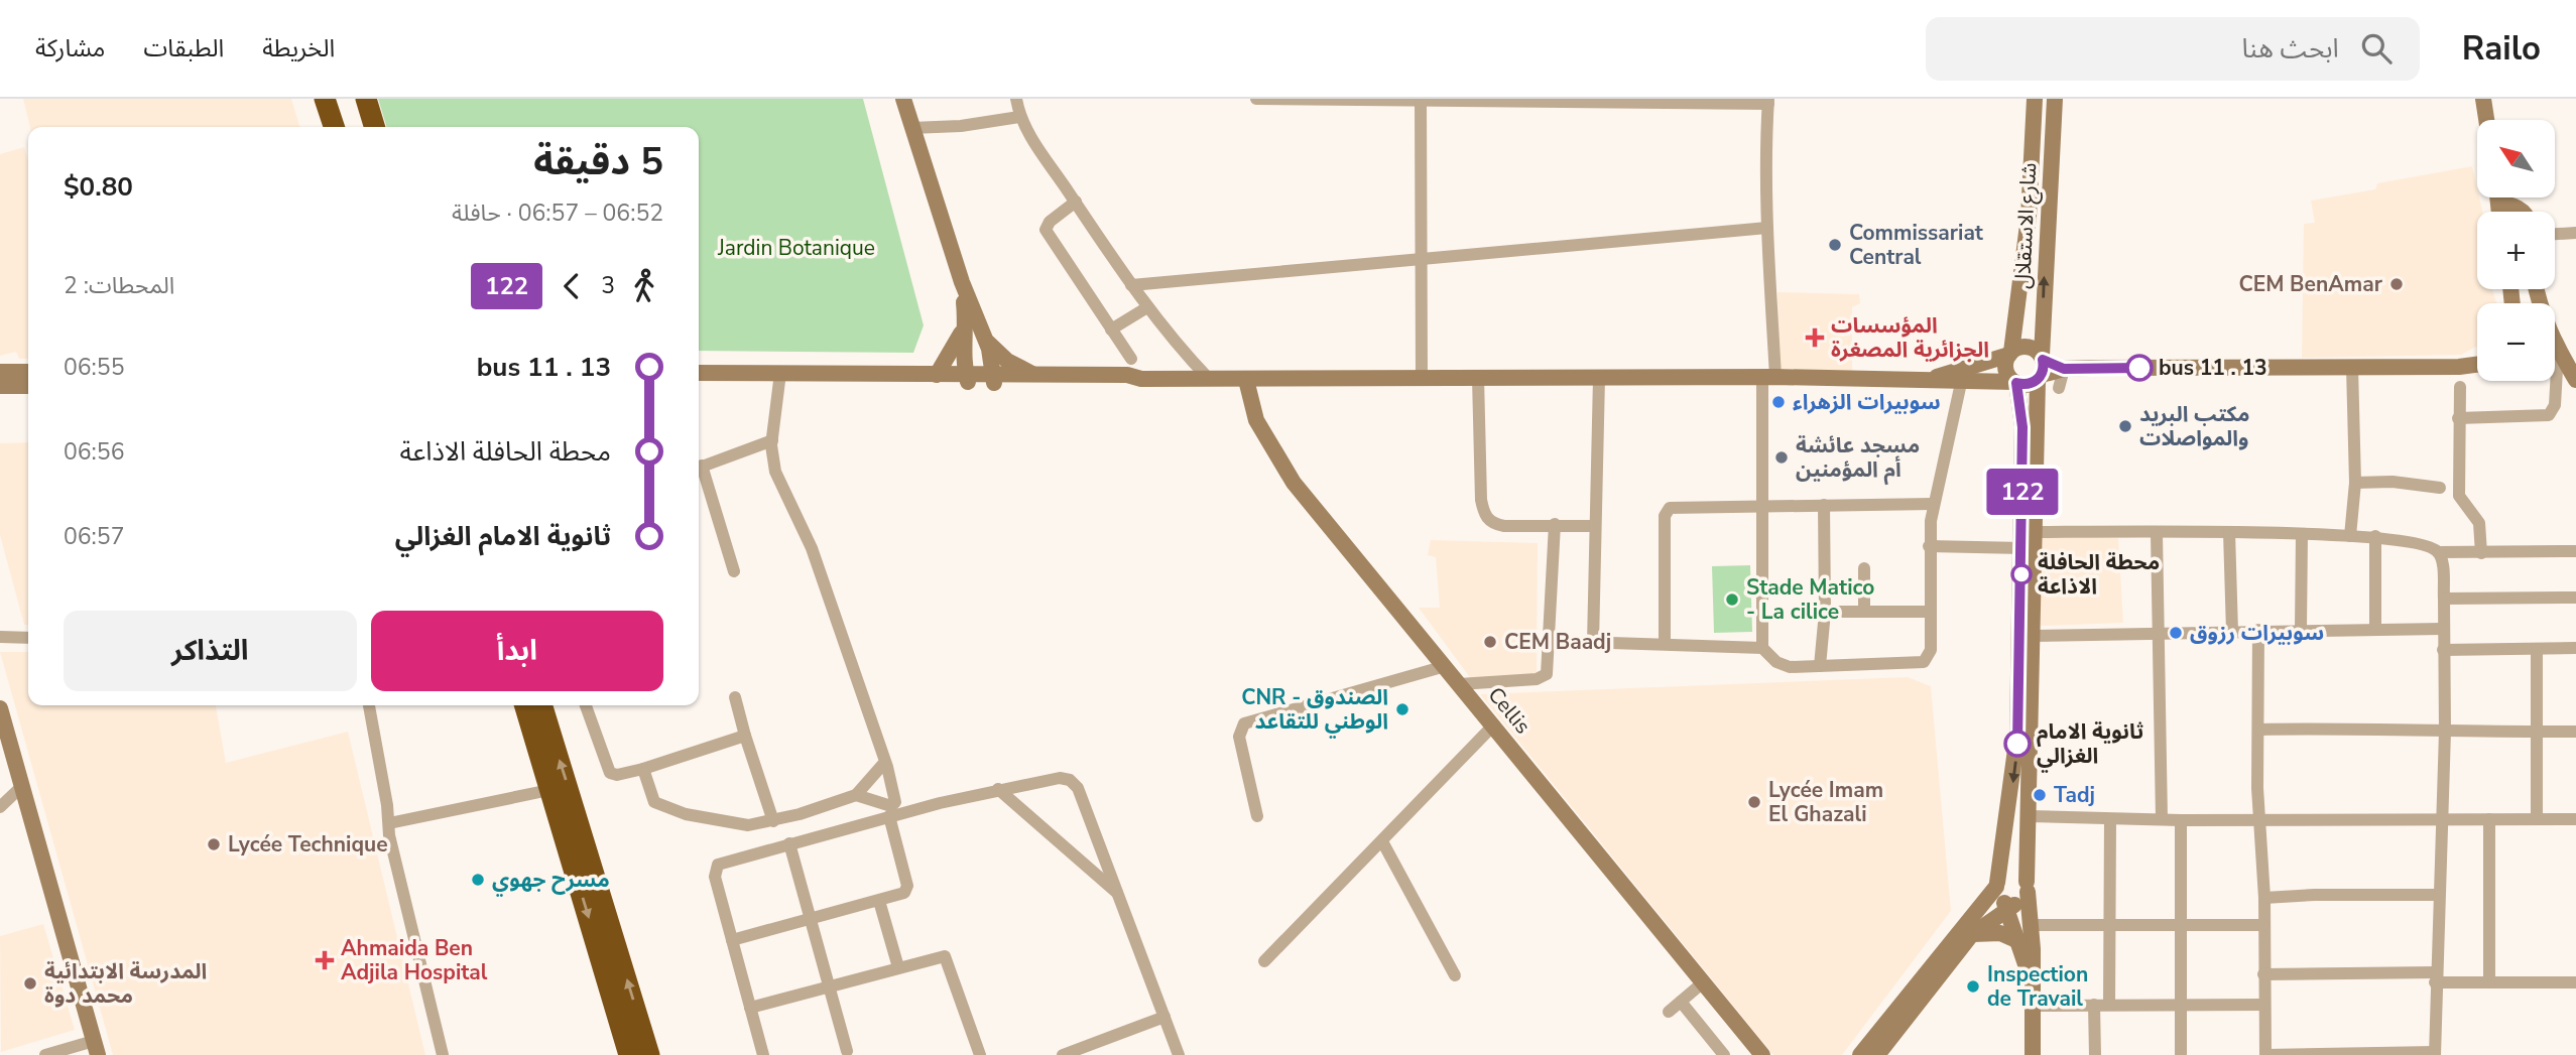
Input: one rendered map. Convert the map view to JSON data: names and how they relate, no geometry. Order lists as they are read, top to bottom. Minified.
{"streets":{"main road":["شارع الاستقلال","Cellis"]},"parks":["Jardin Botanique"],"places":{"other":["Commissariat Central","CEM BenAmar","bus 11 . 13","سوبيرات الزهراء","مكتب البريد والمواصلات","مسجد عائشة أم المؤمنين","محطة الحافلة الاذاعة","Stade Matico - La cilice","سوبيرات رزوق","CEM Baadj","CNR - الصندوق الوطني للتقاعد","ثانوية الامام الغزالي","Tadj","Lycée Imam El Ghazali","Lycée Technique","مسرح جهوي","المدرسة الابتدائية محمد دوة","Inspection de Travail"],"health":["المؤسسات الجزائرية المصغرة","Ahmaida Ben Adjila Hospital"]},"lines":["bus line 122"],"north":"top left","page":{"header":"Railo","search":"ابحث هنا","nav":["الخريطة","الطبقات","مشاركة"],"on_map":"122","map_buttons":["+","−"],"heading":["5 دقيقة","06:52 – 06:57 · حافلة","$0.80"],"legs":["3","122","المحطات: 2"],"list":[{"name":"bus 11 . 13","value":"06:55"},{"name":"محطة الحافلة الاذاعة","value":"06:56"},{"name":"ثانوية الامام الغزالي","value":"06:57"}],"buttons":["ابدأ","التذاكر"]}}
